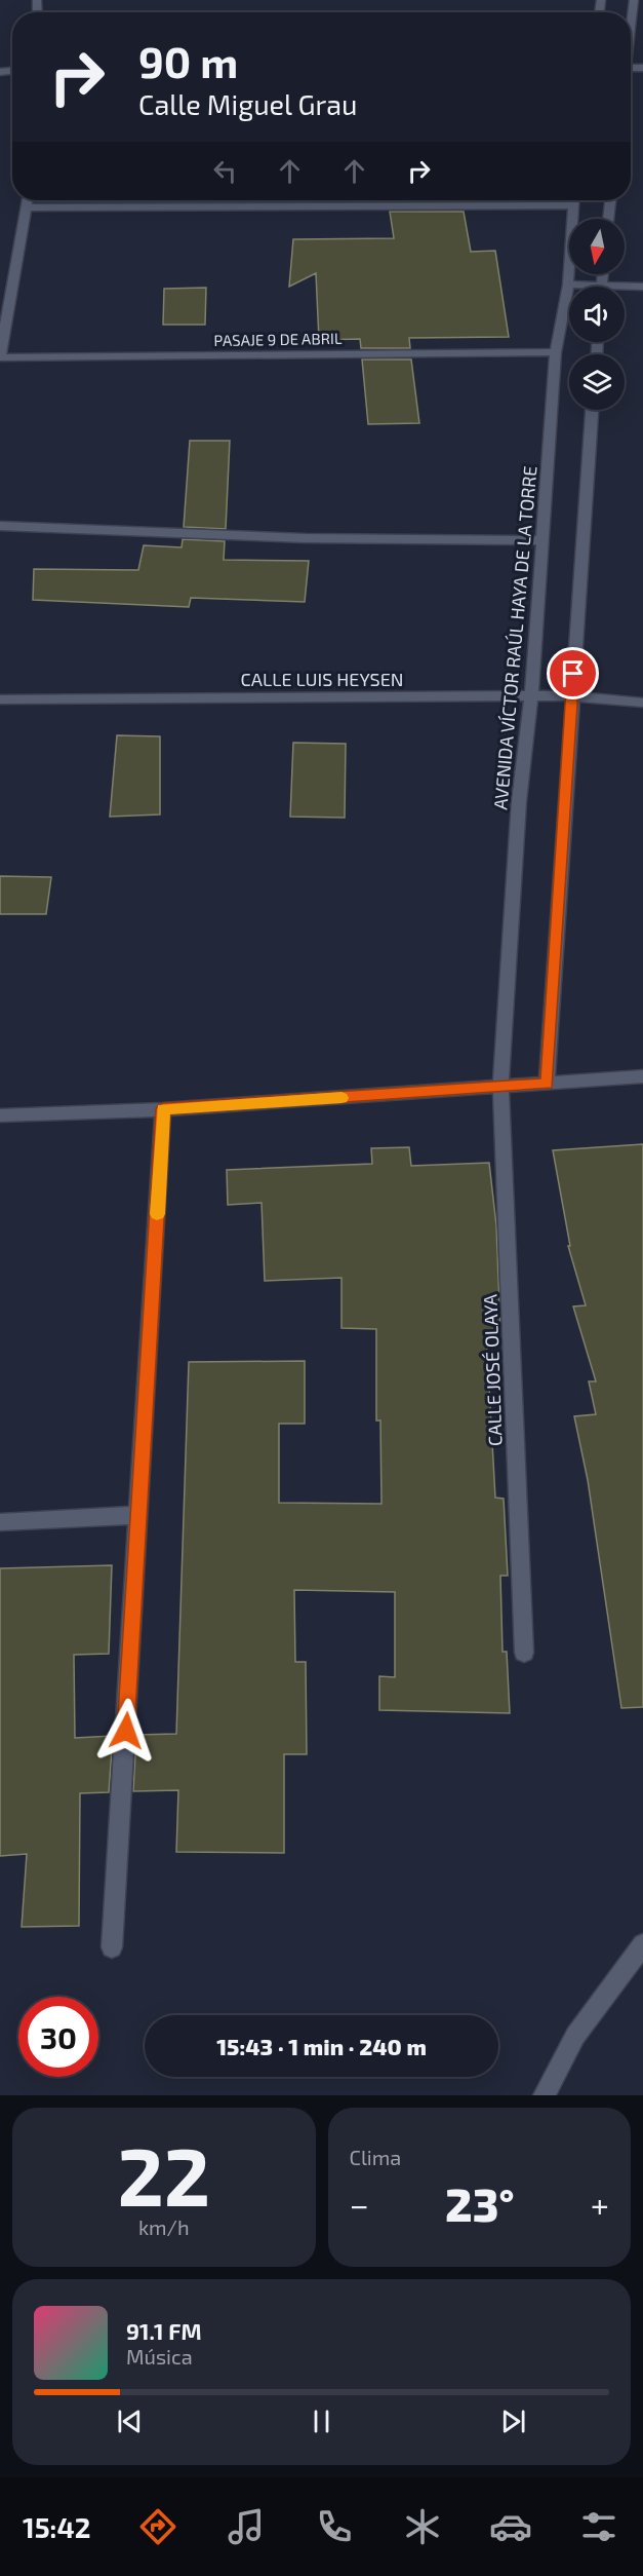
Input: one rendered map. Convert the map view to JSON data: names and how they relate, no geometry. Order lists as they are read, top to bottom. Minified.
{"streets":{"street":["PASAJE 9 DE ABRIL","AVENIDA VÍCTOR RAÚL HAYA DE LA TORRE","CALLE LUIS HEYSEN","CALLE JOSÉ OLAYA"]},"crossings":[["PASAJE 9 DE ABRIL","AVENIDA VÍCTOR RAÚL HAYA DE LA TORRE"],["AVENIDA VÍCTOR RAÚL HAYA DE LA TORRE","CALLE LUIS HEYSEN"],["AVENIDA VÍCTOR RAÚL HAYA DE LA TORRE","CALLE JOSÉ OLAYA"]],"north":"bottom","page":{"turn":["90 m","Calle Miguel Grau"],"limit":"30","trip":"15:43 · 1 min · 240 m","tile":[["22","km/h"],"Clima"],"heat":["−","23°","+"],"song":["91.1 FM","Música"],"tabs":"15:42"}}
